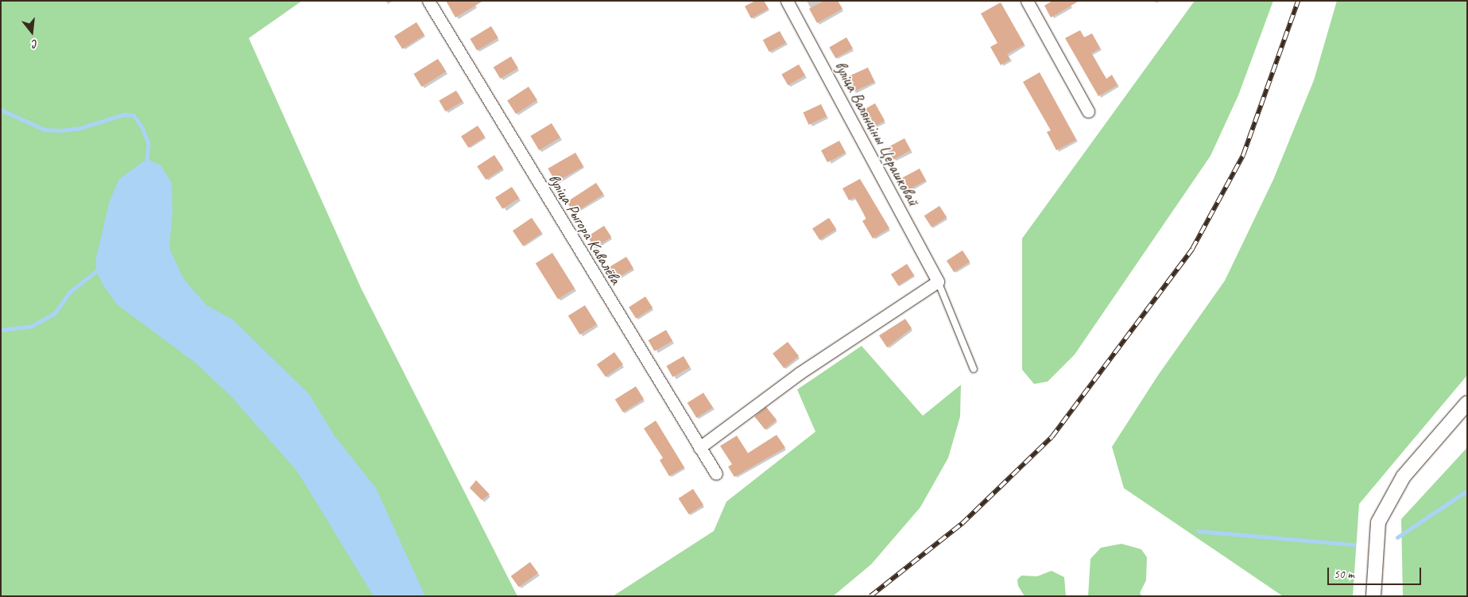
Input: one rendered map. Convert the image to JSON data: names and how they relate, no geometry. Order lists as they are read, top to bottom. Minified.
{"streets":{"street":["вуліца Валянціны Церашковай","вуліца Рыгора Кавалёва"]},"scale_bar":"50 m","north":"bottom"}
